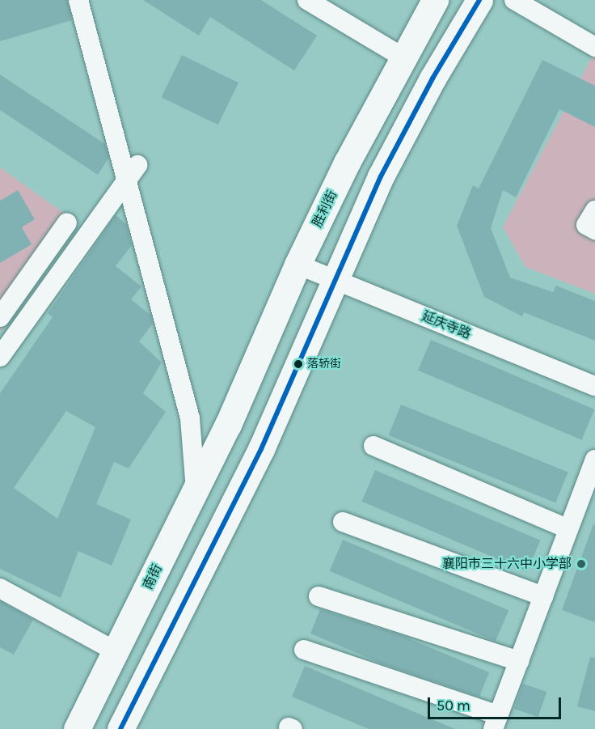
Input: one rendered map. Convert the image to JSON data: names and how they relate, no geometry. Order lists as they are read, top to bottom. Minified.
{"streets":{"highway":["胜利街","南街"],"street":["延庆寺路"]},"crossings":[["胜利街","延庆寺路"],["胜利街","南街"]],"places":["落轿街","襄阳市三十六中小学部"],"scale_bar":"50 m"}
